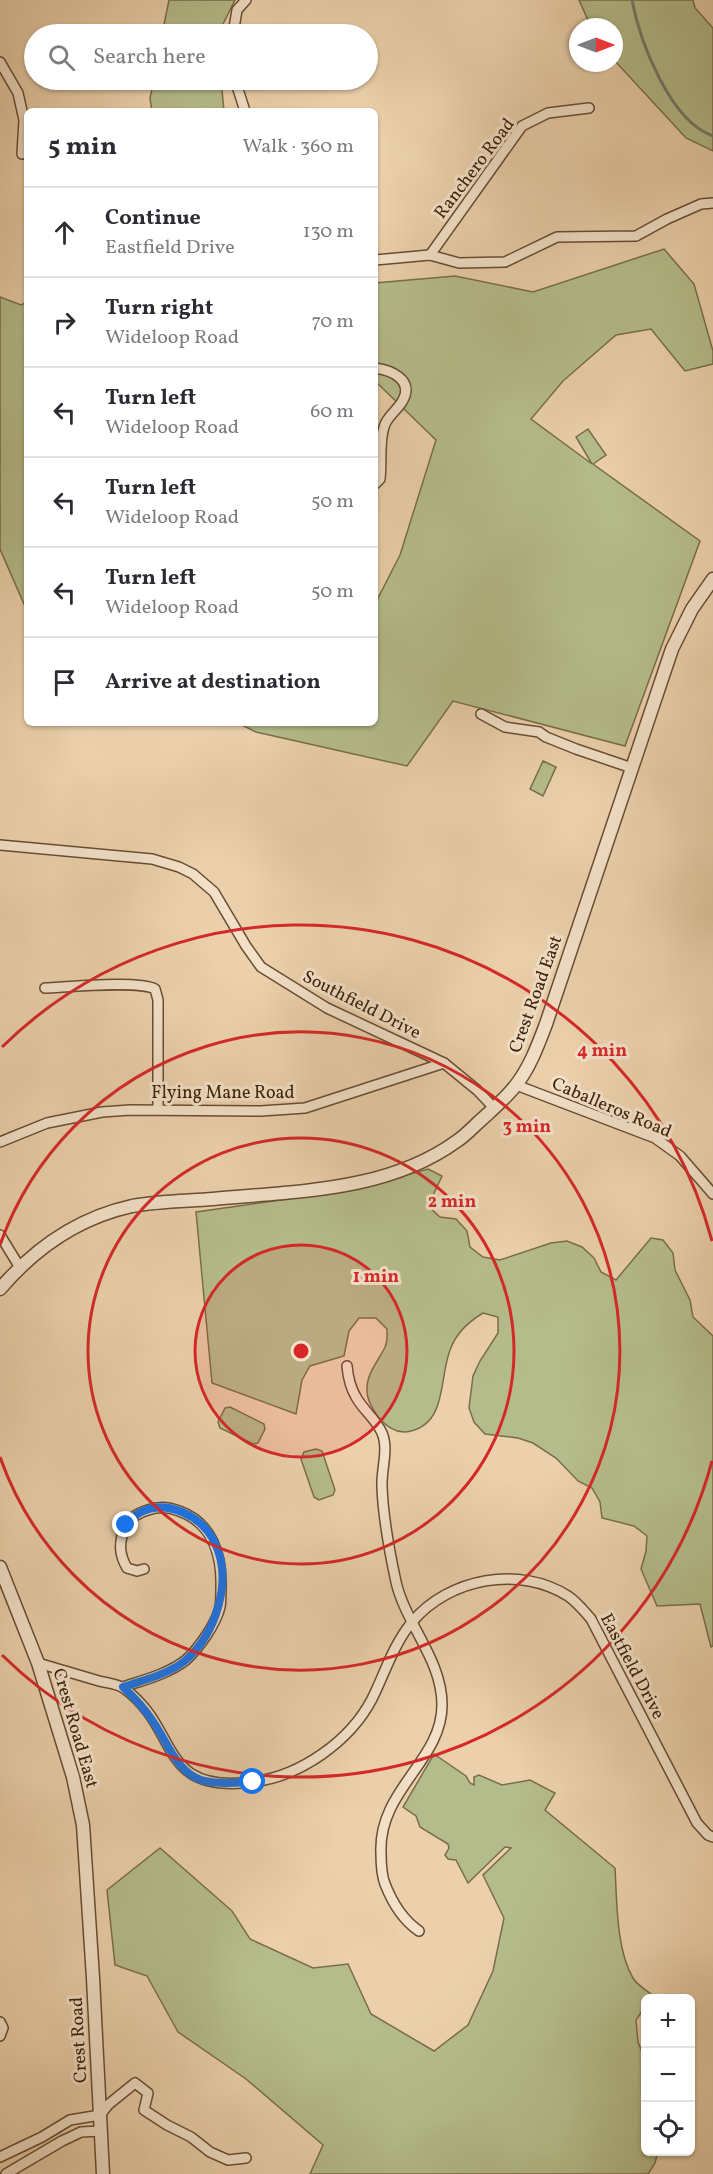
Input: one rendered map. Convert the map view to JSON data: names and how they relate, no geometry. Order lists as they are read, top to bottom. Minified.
{"streets":{"street":["Ranchero Road","Crest Road East","Southfield Drive","Flying Mane Road","Caballeros Road","Eastfield Drive","Crest Road"]},"crossings":[["Crest Road East","Southfield Drive"],["Crest Road East","Caballeros Road"],["Crest Road East","Eastfield Drive"],["Crest Road East","Crest Road"],["Southfield Drive","Flying Mane Road"]],"north":"right","page":{"search":"Search here","heading":["5 min","Walk · 360 m"],"list":[["Continue","Eastfield Drive","130 m"],["Turn right","Wideloop Road","70 m"],["Turn left","Wideloop Road","60 m"],["Turn left","Wideloop Road","50 m"],["Turn left","Wideloop Road","50 m"],"Arrive at destination"],"map_buttons":["+","−"]},"rings":["4 min","3 min","2 min","1 min"]}
